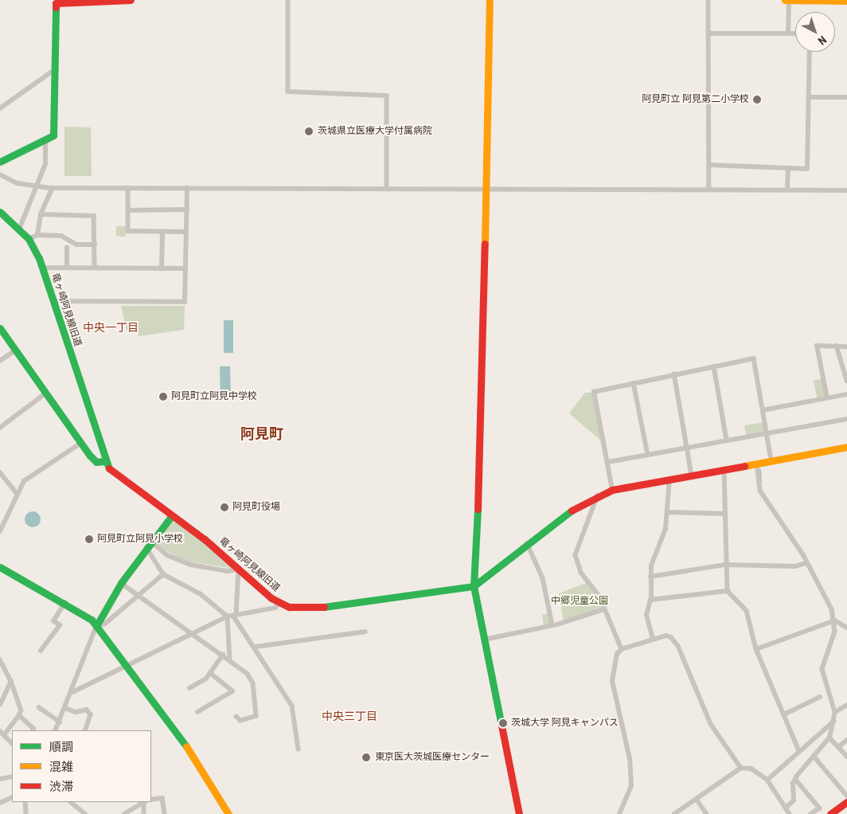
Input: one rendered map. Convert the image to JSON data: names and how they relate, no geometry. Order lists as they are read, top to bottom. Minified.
{"streets":{"street":["竜ヶ崎阿見線旧道"]},"districts":["中央一丁目","阿見町","中央三丁目"],"parks":["中郷児童公園"],"places":["阿見町立 阿見第二小学校","茨城県立医療大学付属病院","阿見町立阿見中学校","阿見町役場","阿見町立阿見小学校","茨城大学 阿見キャンパス","東京医大茨城医療センター"],"legend":["順調","混雑","渋滞"],"north":"bottom right"}
